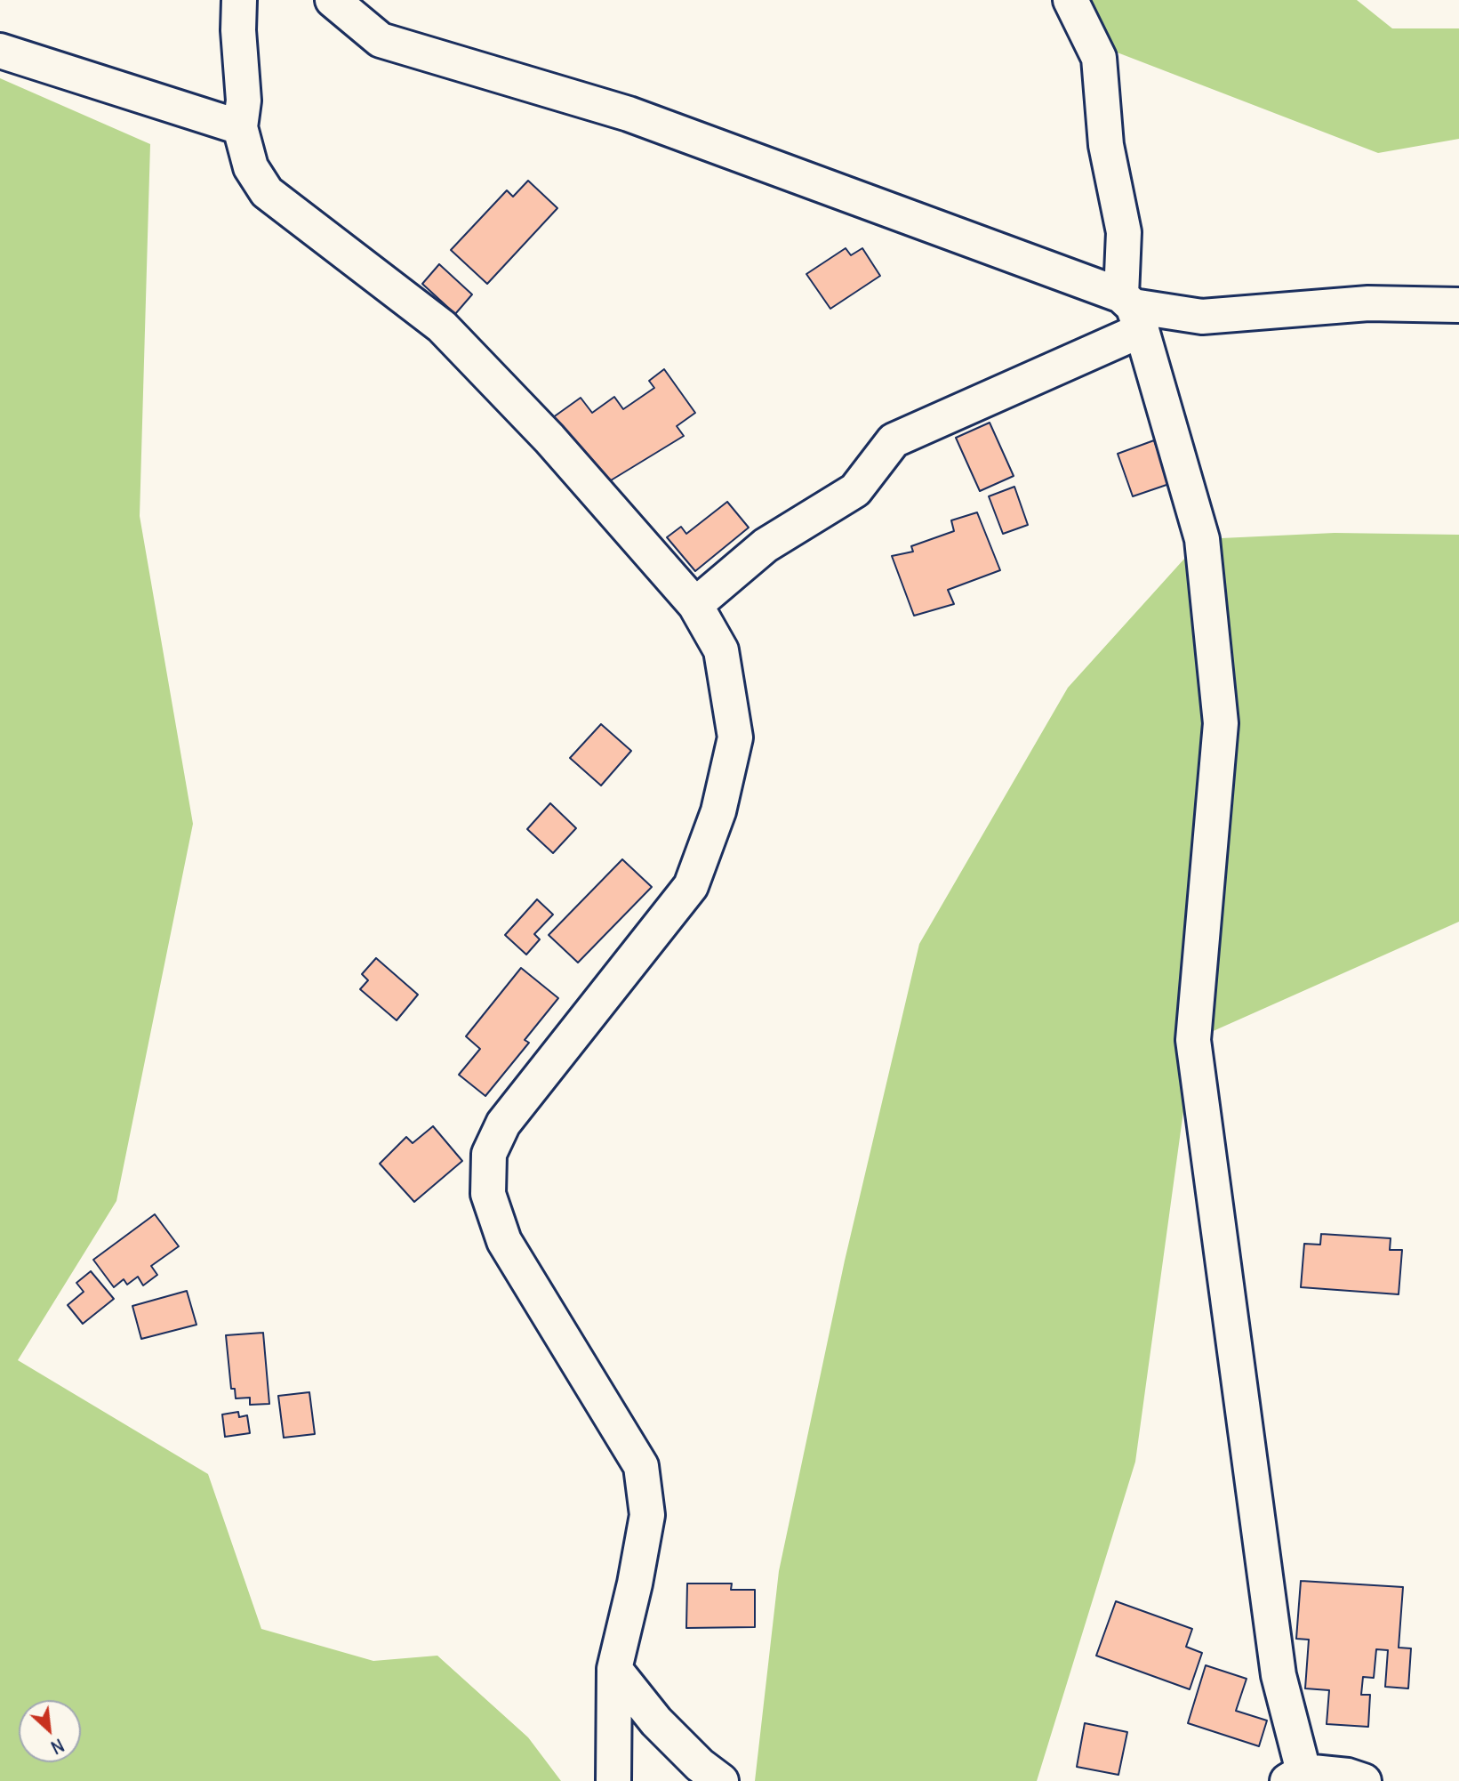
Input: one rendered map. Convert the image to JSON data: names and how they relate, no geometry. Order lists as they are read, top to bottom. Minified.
{"north":"bottom right"}
